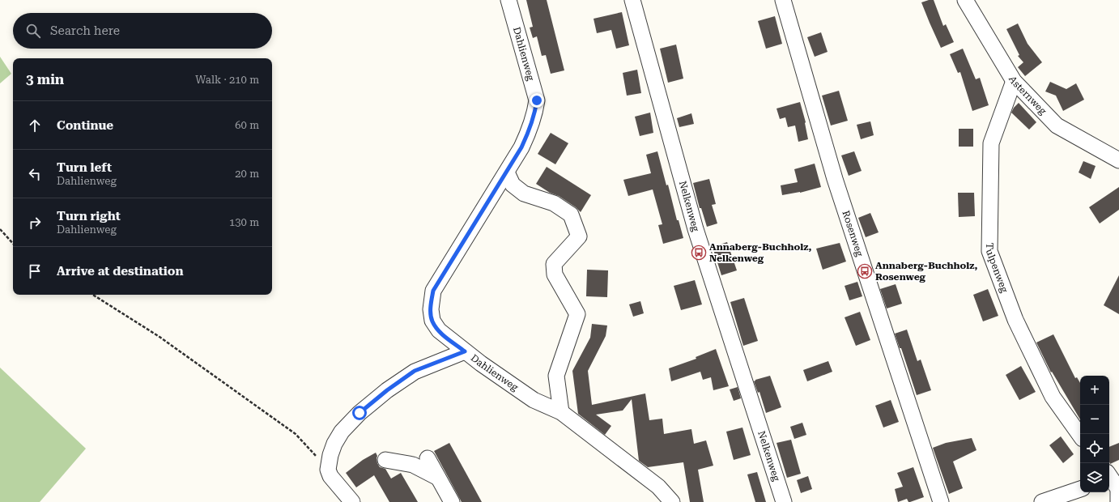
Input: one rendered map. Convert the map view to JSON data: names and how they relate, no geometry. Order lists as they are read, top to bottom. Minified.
{"streets":{"street":["Dahlienweg","Asternweg","Nelkenweg","Rosenweg","Tulpenweg"]},"crossings":[["Asternweg","Tulpenweg"]],"places":{"bus stop":["Annaberg-Buchholz, Nelkenweg","Annaberg-Buchholz, Rosenweg"]},"page":{"search":"Search here","heading":["3 min","Walk · 210 m"],"list":[["Continue","60 m"],["Turn left","Dahlienweg","20 m"],["Turn right","Dahlienweg","130 m"],"Arrive at destination"],"map_buttons":["+","−"]}}
